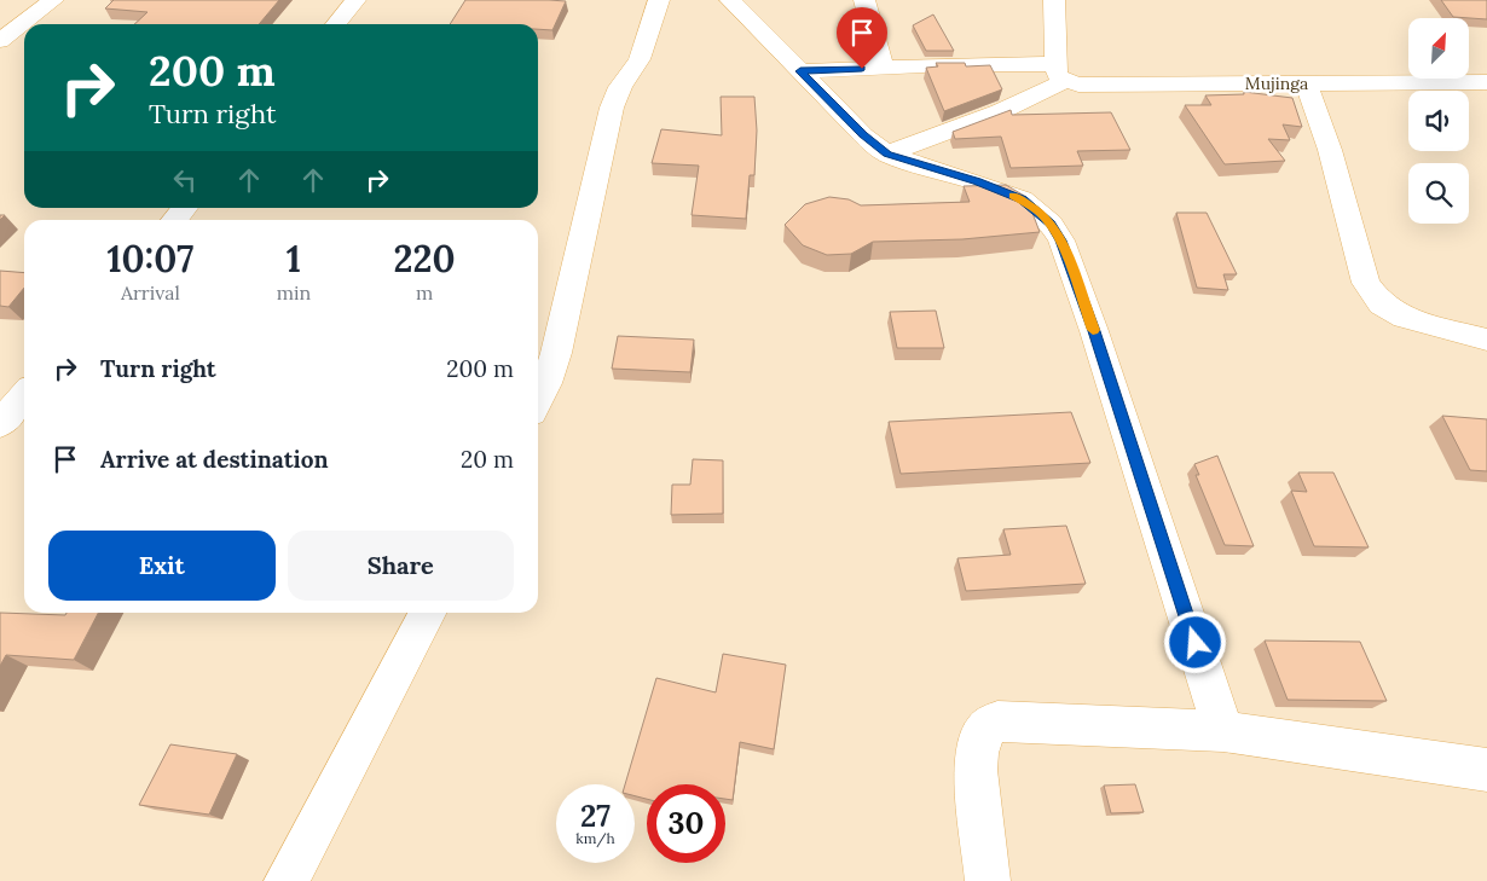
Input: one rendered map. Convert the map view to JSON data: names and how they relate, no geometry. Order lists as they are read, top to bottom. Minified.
{"streets":{"street":["Mujinga"]},"north":"top right","page":{"turn":["200 m","Turn right"],"eta":["10:07","Arrival","1","min","220","m"],"list":[{"name":"Turn right","value":"200 m"},{"name":"Arrive at destination","value":"20 m"}],"buttons":["Exit","Share"],"speed":"27 km/h","limit":"30"}}
